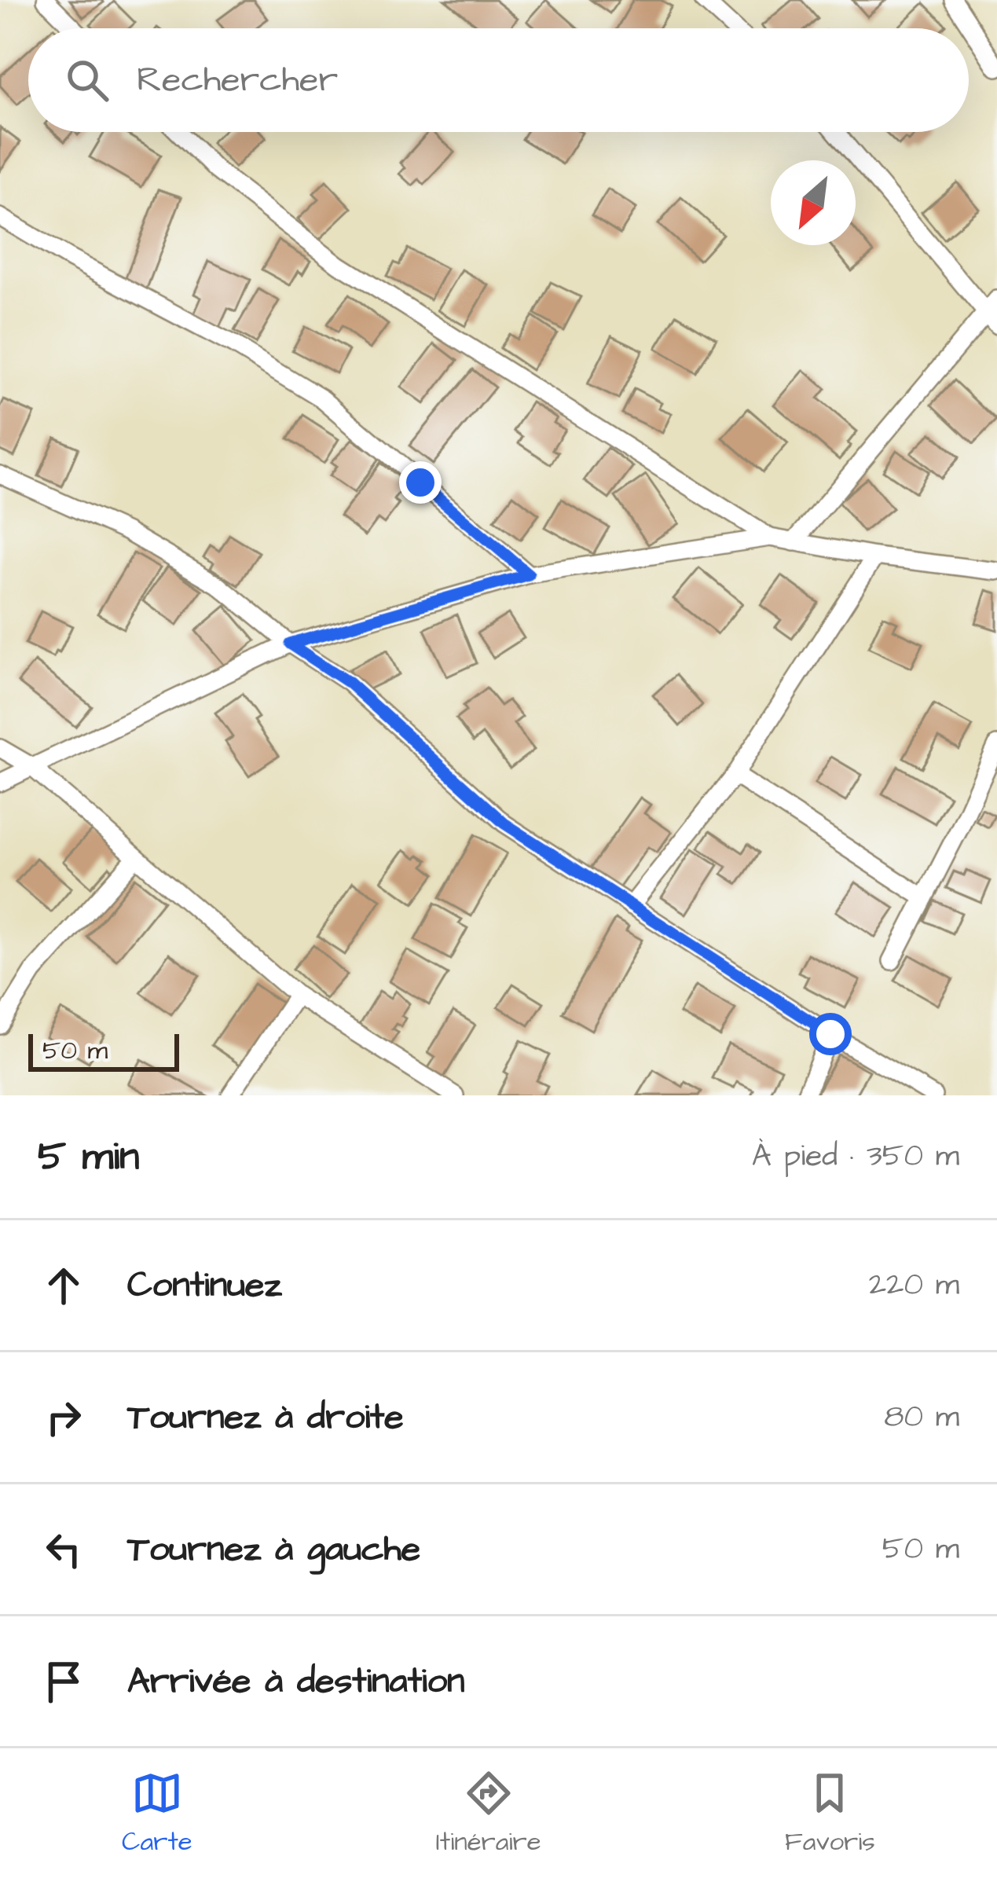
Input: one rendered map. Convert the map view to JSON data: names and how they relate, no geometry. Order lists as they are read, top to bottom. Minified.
{"scale_bar":"50 m","north":"bottom left","page":{"search":"Rechercher","scale":"50 m","heading":["5 min","À pied · 350 m"],"list":[["Continuez","220 m"],["Tournez à droite","80 m"],["Tournez à gauche","50 m"],"Arrivée à destination"],"nav":["Carte","Itinéraire","Favoris"]}}
